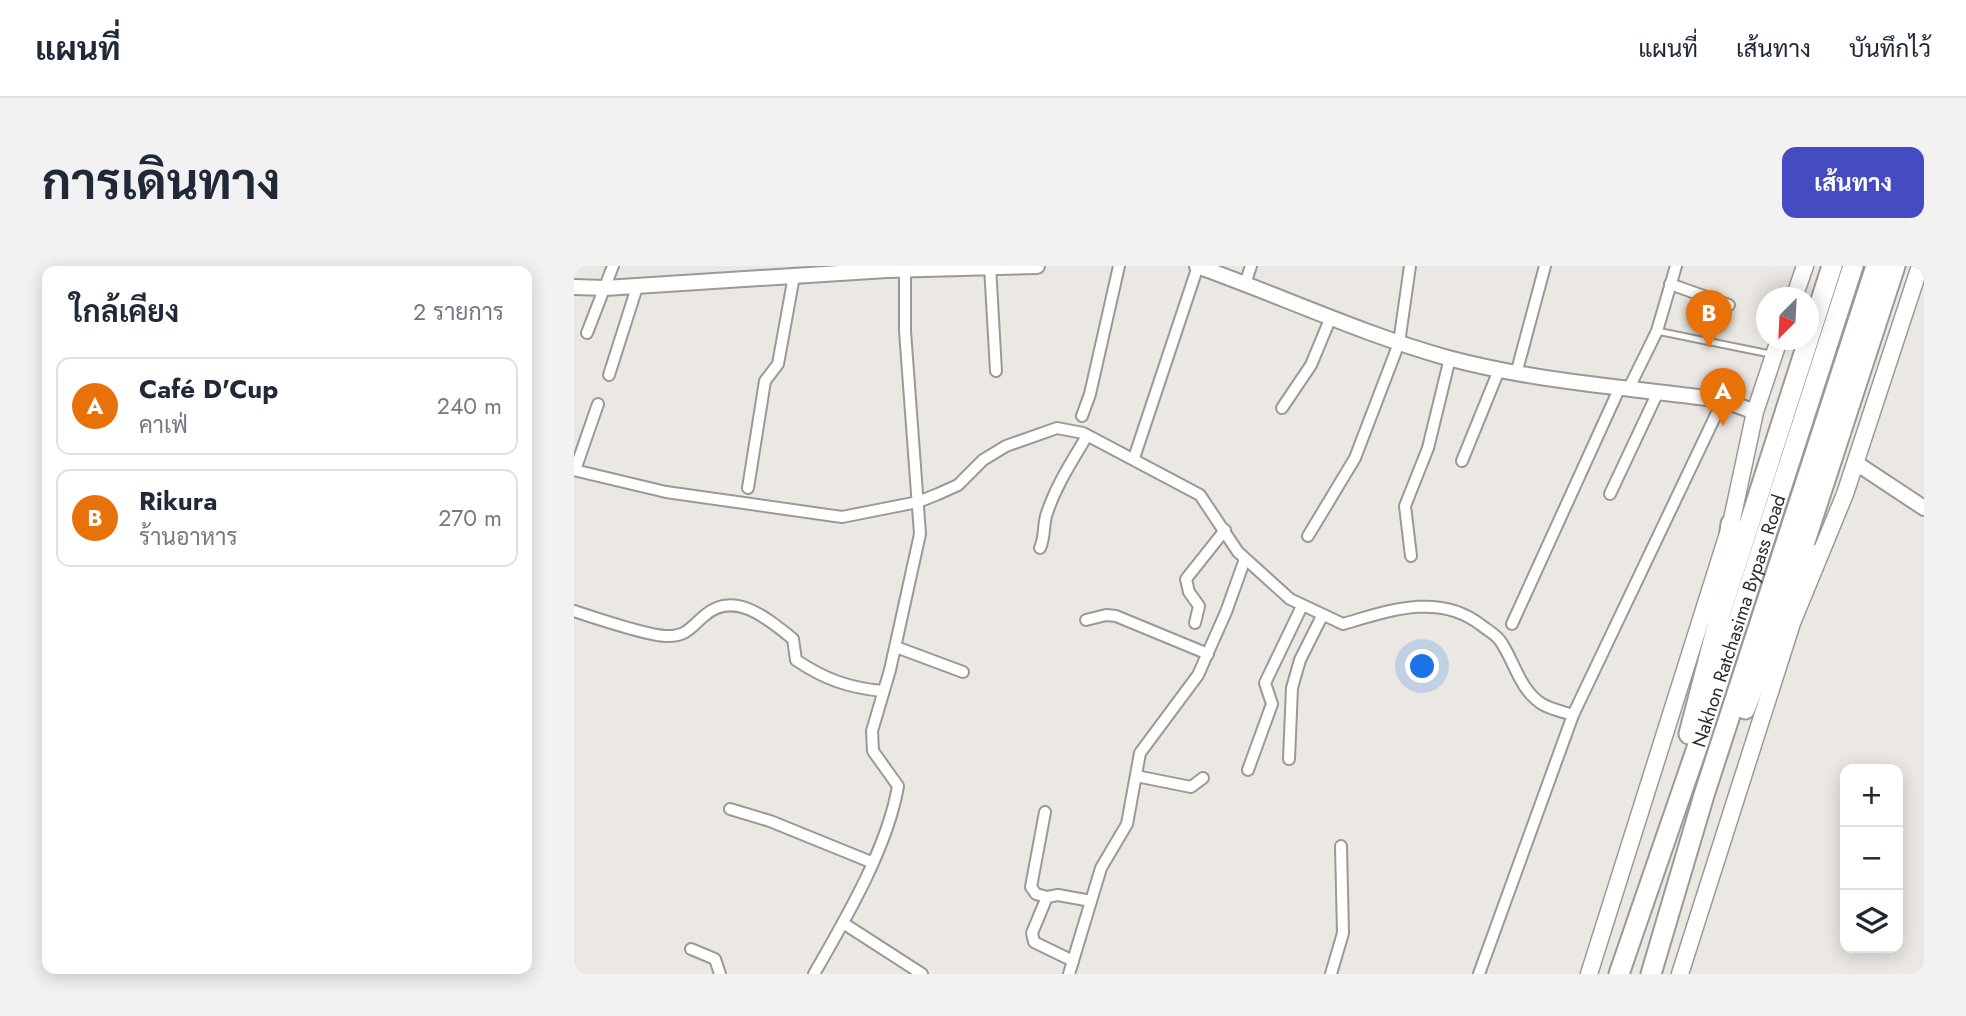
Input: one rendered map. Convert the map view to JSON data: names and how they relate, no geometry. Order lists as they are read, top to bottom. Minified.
{"streets":{"highway":["Nakhon Ratchasima Bypass Road"]},"north":"bottom left","page":{"header":"แผนที่","nav":["แผนที่","เส้นทาง","บันทึกไว้"],"title":"การเดินทาง","buttons":"เส้นทาง","heading":["ใกล้เคียง","2 รายการ"],"pins":["B","A"],"list":[{"mark":"A","name":"Café D'Cup","note":"คาเฟ่","value":"240 m"},{"mark":"B","name":"Rikura","note":"ร้านอาหาร","value":"270 m"}],"map_buttons":["+","−"]}}
